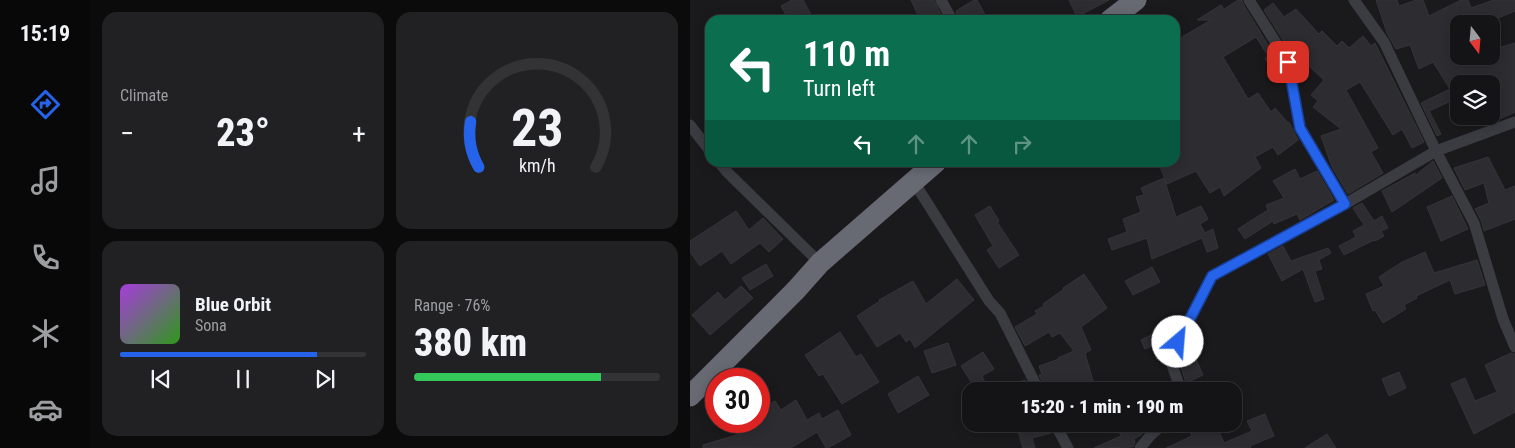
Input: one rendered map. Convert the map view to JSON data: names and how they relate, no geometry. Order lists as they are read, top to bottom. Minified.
{"north":"bottom","page":{"tabs":"15:19","tile":["Climate",["Range · 76%","380 km"]],"turn":["110 m","Turn left"],"heat":["−","23°","+"],"song":["Blue Orbit","Sona"],"limit":"30","trip":"15:20 · 1 min · 190 m","gauge":["23","km/h"]}}
